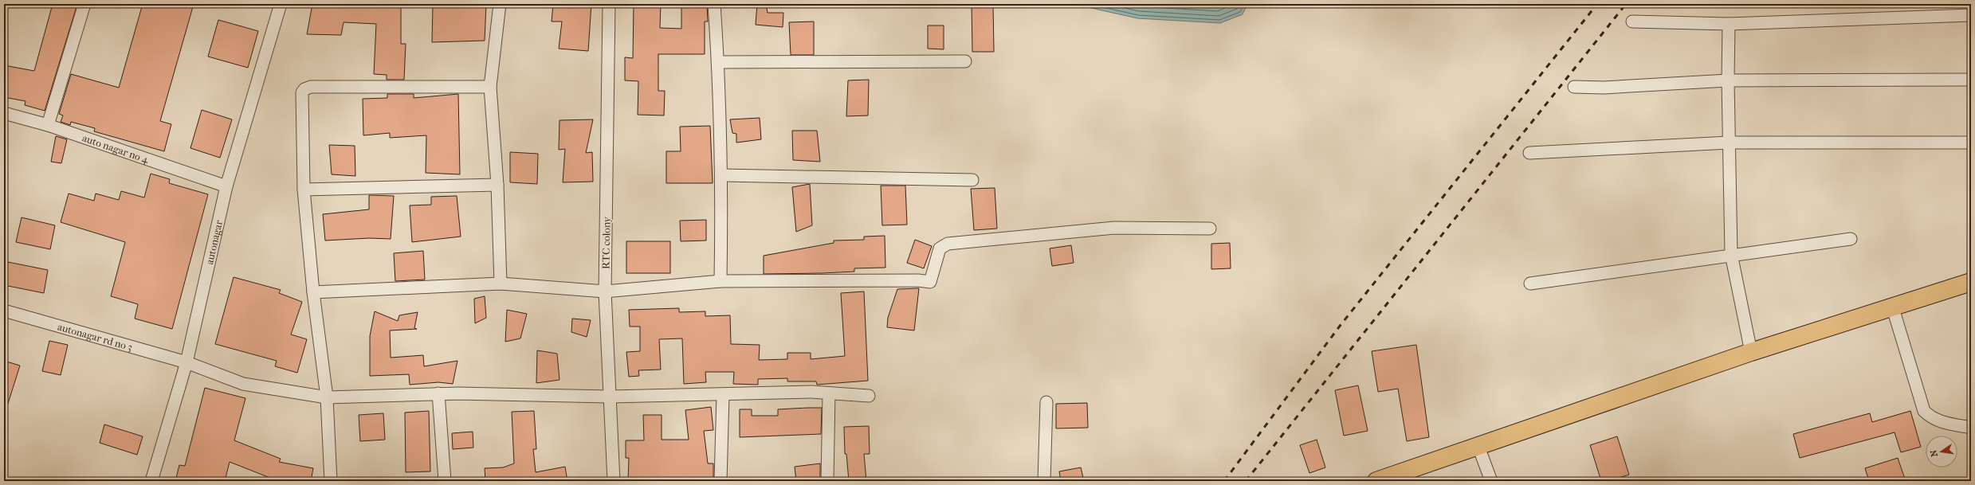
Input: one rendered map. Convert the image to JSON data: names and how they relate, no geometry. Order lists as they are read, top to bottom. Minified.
{"streets":{"street":["auto nagar no 4","autonagar","RTC colony","autonagar rd no 3"]},"crossings":[["auto nagar no 4","autonagar"],["autonagar","autonagar rd no 3"],["RTC colony","autonagar rd no 3"]],"north":"left"}
